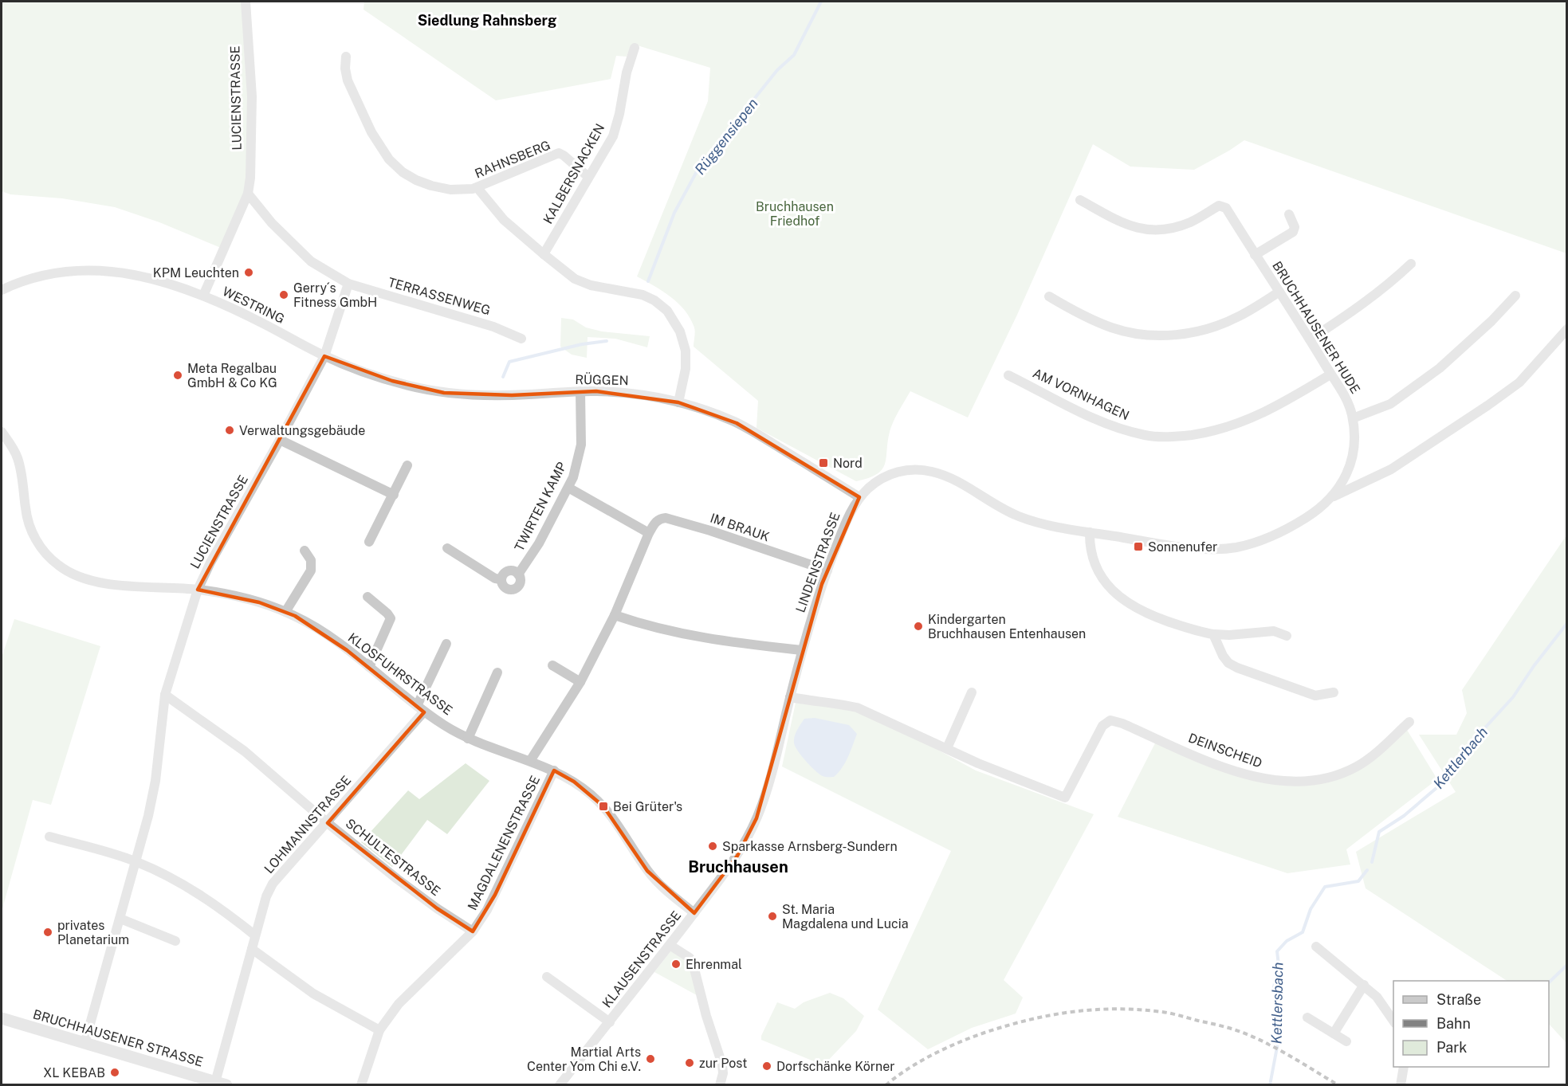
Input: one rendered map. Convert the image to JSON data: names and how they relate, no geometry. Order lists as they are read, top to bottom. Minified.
{"streets":{"street":["LUCIENSTRASSE","RAHNSBERG","KALBERSNACKEN","TERRASSENWEG","WESTRING","BRUCHHAUSENER HUDE","RÜGGEN","AM VORNHAGEN","TWIRTEN KAMP","IM BRAUK","LINDENSTRASSE","KLOSFUHRSTRASSE","DEINSCHEID","LOHMANNSTRASSE","MAGDALENENSTRASSE","SCHULTESTRASSE","KLAUSENSTRASSE","BRUCHHAUSENER STRASSE"]},"crossings":[["LUCIENSTRASSE","TERRASSENWEG"],["LUCIENSTRASSE","WESTRING"],["LUCIENSTRASSE","RÜGGEN"],["LUCIENSTRASSE","KLOSFUHRSTRASSE"],["LUCIENSTRASSE","SCHULTESTRASSE"],["LUCIENSTRASSE","BRUCHHAUSENER STRASSE"],["RAHNSBERG","KALBERSNACKEN"],["WESTRING","RÜGGEN"],["BRUCHHAUSENER HUDE","AM VORNHAGEN"],["BRUCHHAUSENER HUDE","LINDENSTRASSE"],["RÜGGEN","TWIRTEN KAMP"],["RÜGGEN","LINDENSTRASSE"],["IM BRAUK","LINDENSTRASSE"],["IM BRAUK","KLOSFUHRSTRASSE"],["LINDENSTRASSE","KLOSFUHRSTRASSE"],["LINDENSTRASSE","KLAUSENSTRASSE"],["KLOSFUHRSTRASSE","LOHMANNSTRASSE"],["KLOSFUHRSTRASSE","MAGDALENENSTRASSE"],["KLOSFUHRSTRASSE","KLAUSENSTRASSE"],["LOHMANNSTRASSE","SCHULTESTRASSE"],["LOHMANNSTRASSE","BRUCHHAUSENER STRASSE"],["MAGDALENENSTRASSE","SCHULTESTRASSE"]],"districts":["Siedlung Rahnsberg","Bruchhausen"],"water":["Rüggensiepen","Kettlerbach","Kettlersbach"],"parks":["Bruchhausen Friedhof"],"places":{"other":["KPM Leuchten","Gerry´s Fitness GmbH","Meta Regalbau GmbH & Co KG","Verwaltungsgebäude","Kindergarten Bruchhausen Entenhausen","Sparkasse Arnsberg-Sundern","St. Maria Magdalena und Lucia","privates Planetarium","Ehrenmal","Martial Arts Center Yom Chi e.V.","zur Post","Dorfschänke Körner","XL KEBAB"],"transit":["Nord","Sonnenufer","Bei Grüter's"]},"legend":["Straße","Bahn","Park"]}
